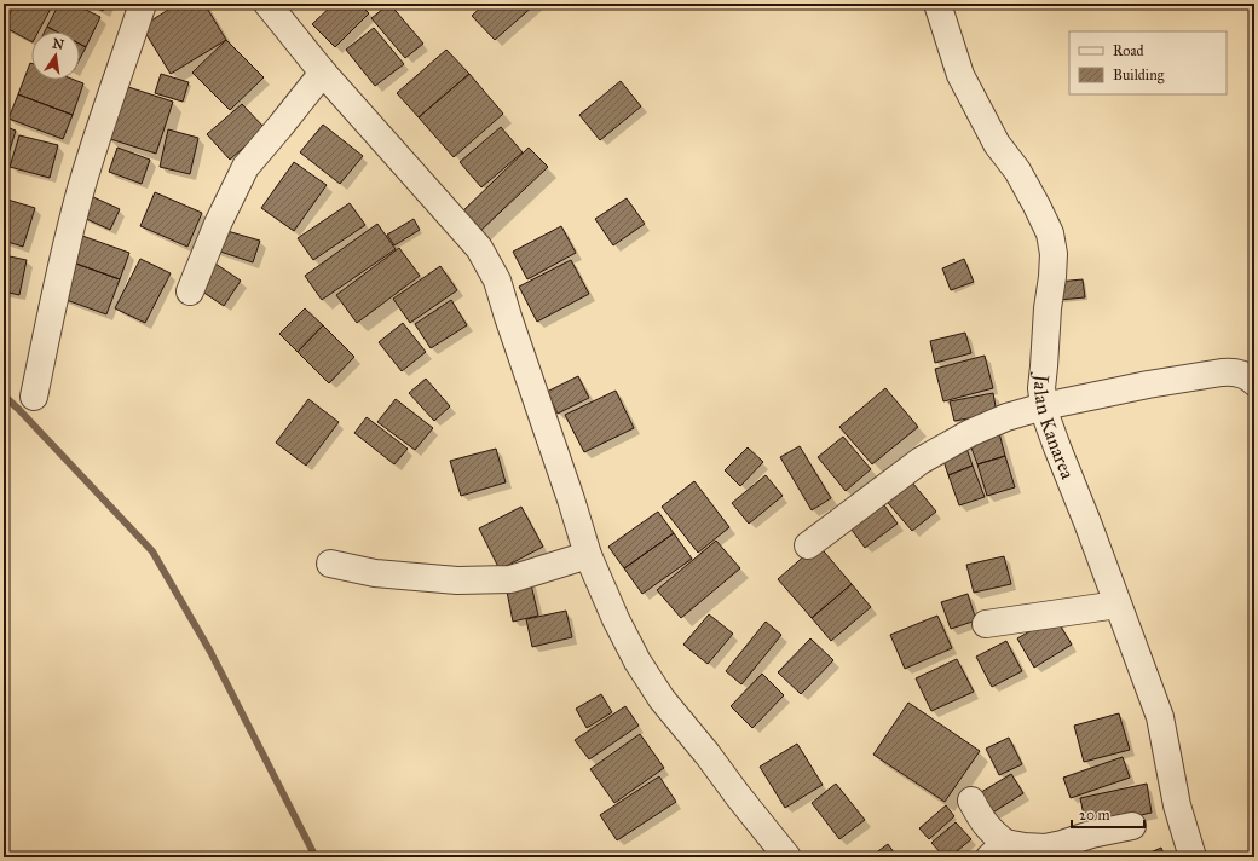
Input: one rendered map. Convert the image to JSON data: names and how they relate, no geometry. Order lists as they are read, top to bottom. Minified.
{"streets":{"street":["Jalan Kanarea"]},"legend":["Road","Building"],"scale_bar":"20 m","north":"top"}
